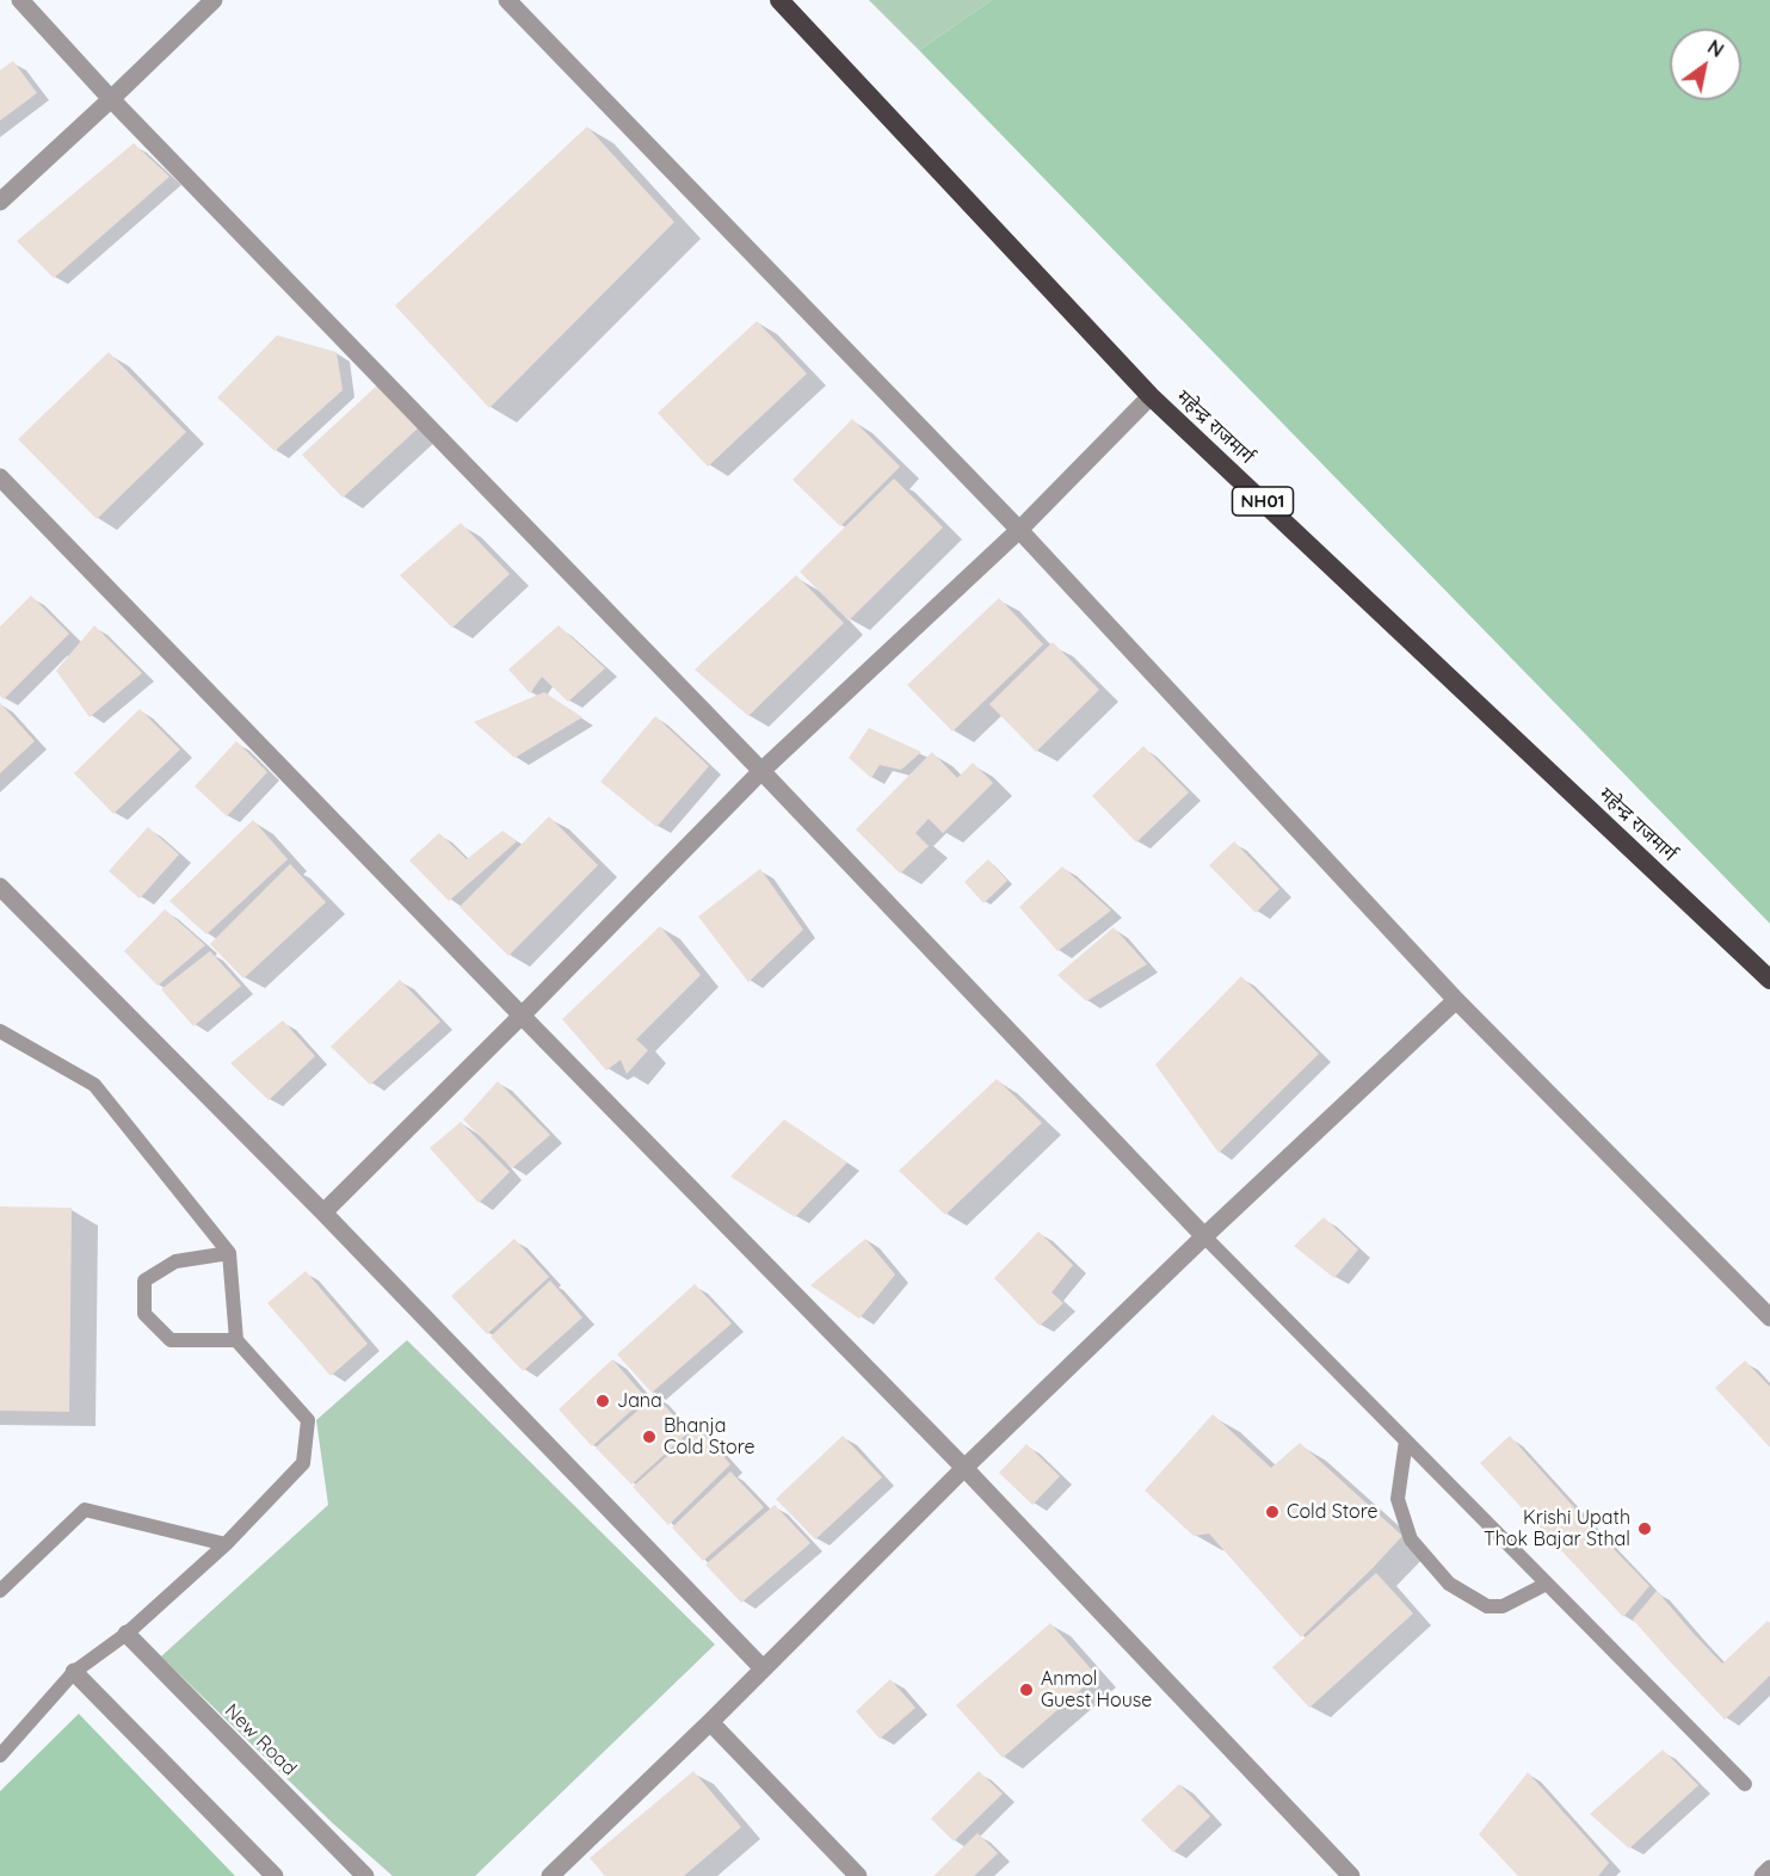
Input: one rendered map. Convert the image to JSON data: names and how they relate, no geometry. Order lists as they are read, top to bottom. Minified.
{"streets":{"highway":["महेन्द्र राजमार्ग","NH01"],"street":["New Road"]},"places":["Jana","Bhanja Cold Store","Cold Store","Krishi Upath Thok Bajar Sthal","Anmol Guest House"],"north":"top right"}
